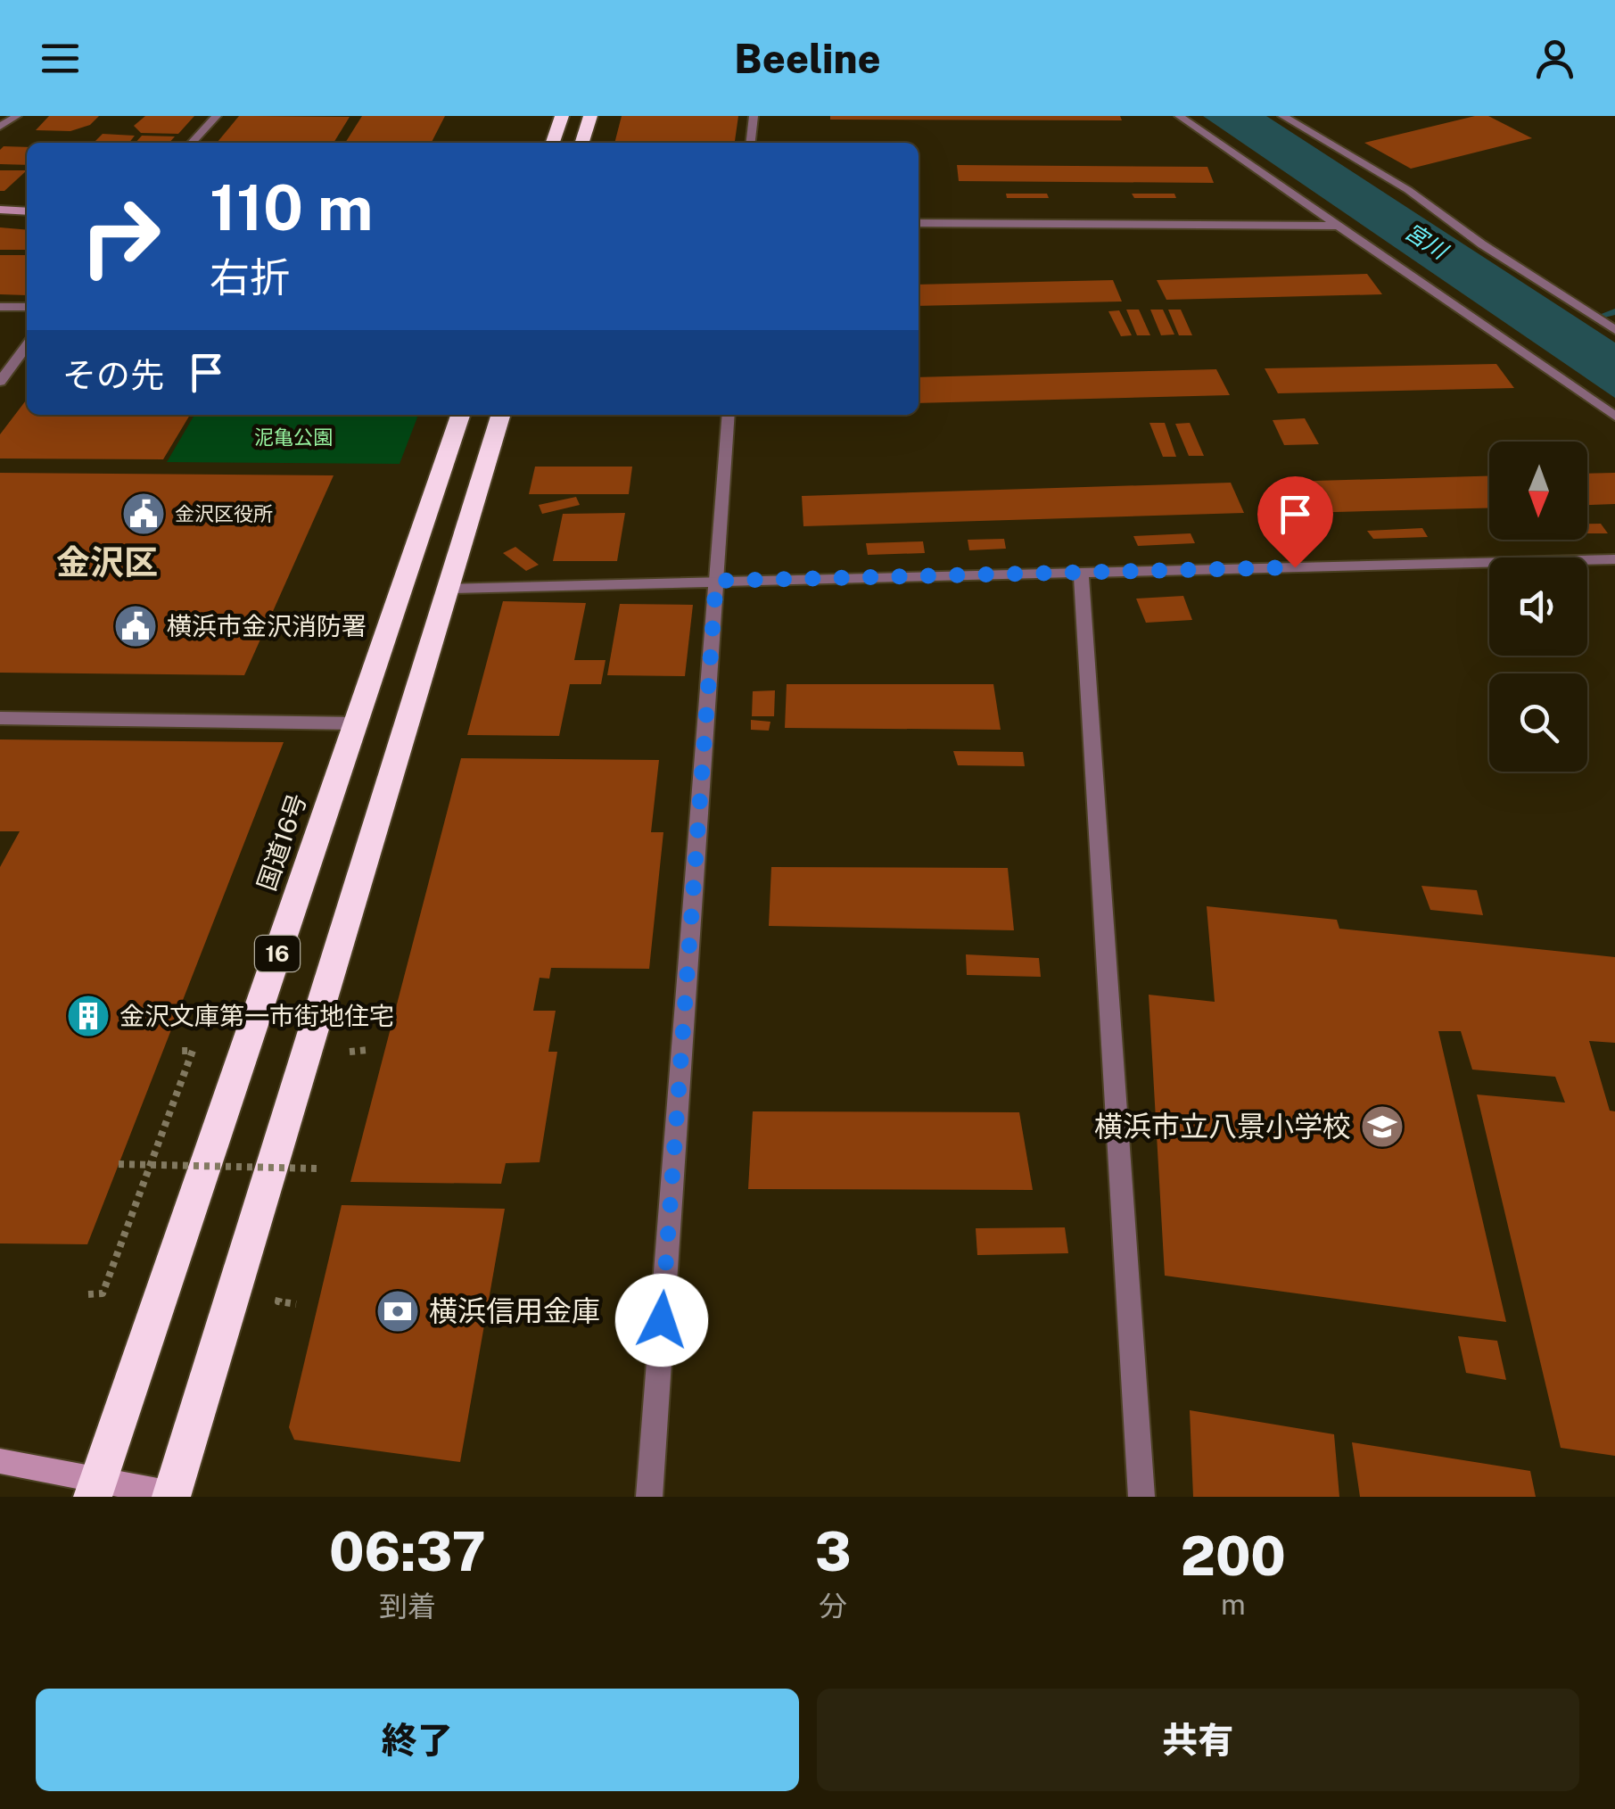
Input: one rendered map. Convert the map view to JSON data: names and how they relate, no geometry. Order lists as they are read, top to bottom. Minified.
{"streets":{"highway":["国道16号","16"]},"districts":["金沢区"],"water":["宮川"],"parks":["泥亀公園"],"places":{"public building":["金沢区役所","横浜市金沢消防署"],"building":["金沢文庫第一市街地住宅"],"school or university":["横浜市立八景小学校"],"bank":["横浜信用金庫"]},"north":"bottom","page":{"header":"Beeline","turn":["110 m","右折"],"then":"その先","eta":["06:37","到着","3","分","200","m"],"buttons":["終了","共有"]}}
